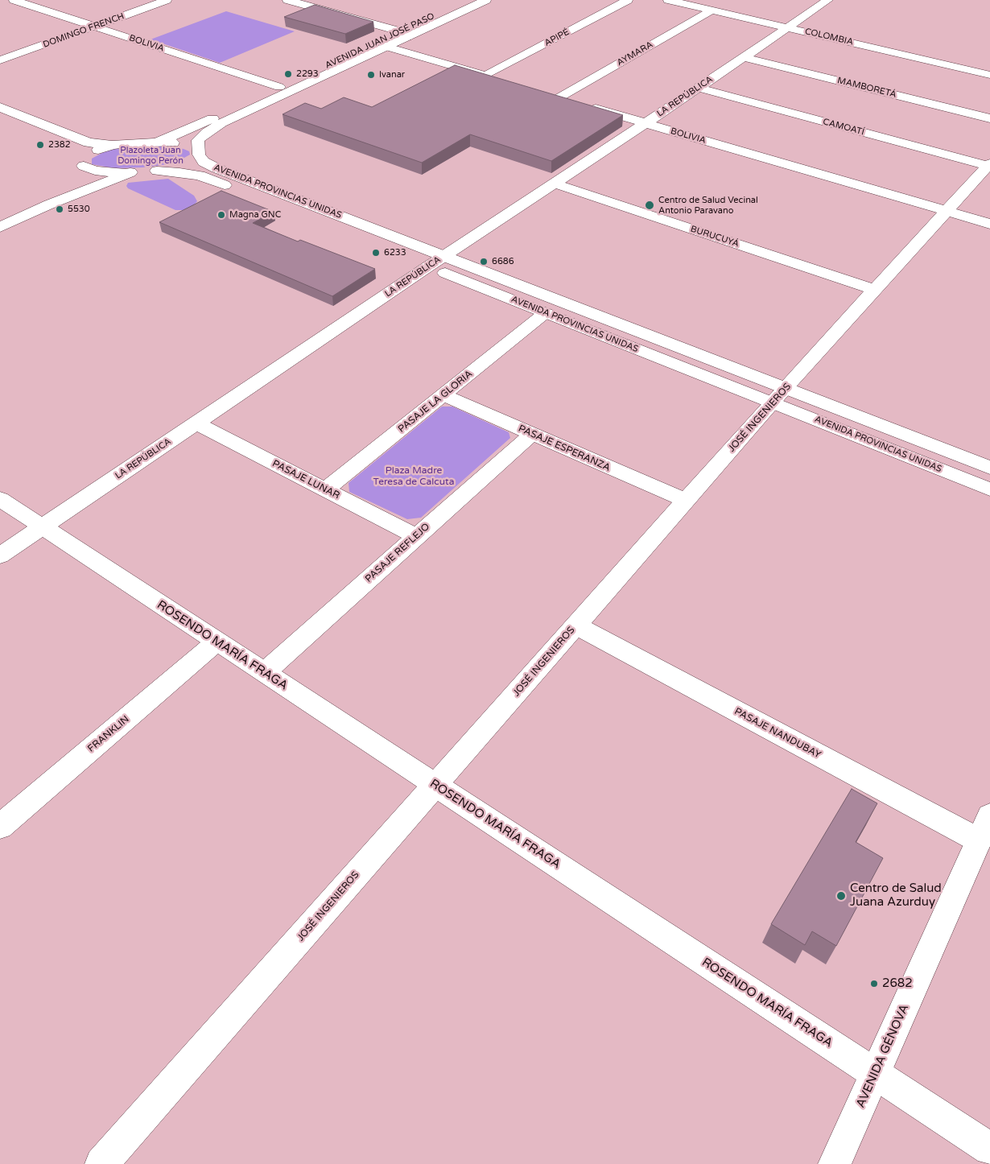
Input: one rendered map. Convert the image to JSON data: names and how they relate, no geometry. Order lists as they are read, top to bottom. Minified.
{"streets":{"street":["DOMINGO FRENCH","COLOMBIA","APIPÉ","AVENIDA JUAN JOSÉ PASO","BOLIVIA","AYMARA","MAMBORETÁ","LA REPÚBLICA","CAMOATÍ","AVENIDA PROVINCIAS UNIDAS","BURUCUYÁ","PASAJE LA GLORIA","JOSÉ INGENIEROS","PASAJE ESPERANZA","PASAJE LUNAR","PASAJE REFLEJO","ROSENDO MARÍA FRAGA","PASAJE NANDUBAY","FRANKLIN","AVENIDA GÉNOVA"]},"crossings":[["DOMINGO FRENCH","BOLIVIA"],["COLOMBIA","AYMARA"],["COLOMBIA","LA REPÚBLICA"],["AVENIDA JUAN JOSÉ PASO","BOLIVIA"],["AVENIDA JUAN JOSÉ PASO","AVENIDA PROVINCIAS UNIDAS"],["BOLIVIA","AYMARA"],["BOLIVIA","LA REPÚBLICA"],["BOLIVIA","JOSÉ INGENIEROS"],["MAMBORETÁ","LA REPÚBLICA"],["LA REPÚBLICA","CAMOATÍ"],["LA REPÚBLICA","AVENIDA PROVINCIAS UNIDAS"],["LA REPÚBLICA","BURUCUYÁ"],["LA REPÚBLICA","PASAJE LUNAR"],["LA REPÚBLICA","ROSENDO MARÍA FRAGA"],["CAMOATÍ","JOSÉ INGENIEROS"],["AVENIDA PROVINCIAS UNIDAS","PASAJE LA GLORIA"],["AVENIDA PROVINCIAS UNIDAS","JOSÉ INGENIEROS"],["BURUCUYÁ","JOSÉ INGENIEROS"],["PASAJE LA GLORIA","PASAJE ESPERANZA"],["PASAJE LA GLORIA","PASAJE LUNAR"],["JOSÉ INGENIEROS","PASAJE ESPERANZA"],["JOSÉ INGENIEROS","ROSENDO MARÍA FRAGA"],["JOSÉ INGENIEROS","PASAJE NANDUBAY"],["PASAJE ESPERANZA","PASAJE REFLEJO"],["PASAJE LUNAR","PASAJE REFLEJO"],["PASAJE REFLEJO","ROSENDO MARÍA FRAGA"],["ROSENDO MARÍA FRAGA","FRANKLIN"],["ROSENDO MARÍA FRAGA","AVENIDA GÉNOVA"],["PASAJE NANDUBAY","AVENIDA GÉNOVA"]],"parks":["Plazoleta Juan Domingo Perón","Plaza Madre Teresa de Calcuta"],"places":["2293","Ivanar","2382","Centro de Salud Vecinal Antonio Paravano","5530","Magna GNC","6233","6686","Centro de Salud Juana Azurduy","2682"]}
